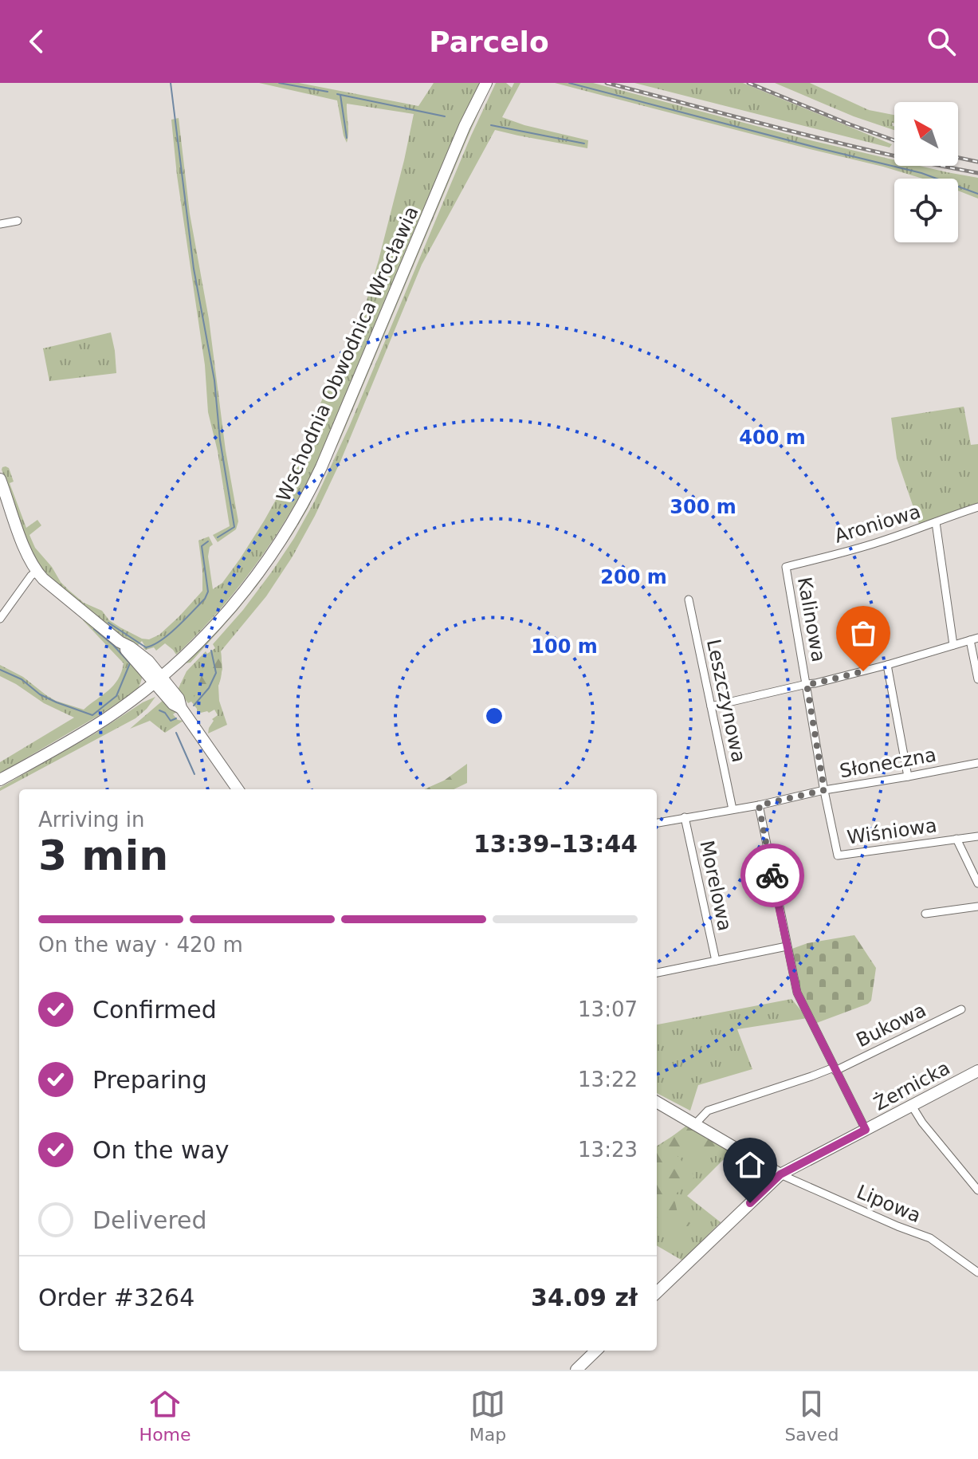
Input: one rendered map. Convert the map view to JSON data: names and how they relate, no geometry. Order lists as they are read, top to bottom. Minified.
{"streets":{"street":["Wschodnia Obwodnica Wrocławia","Aroniowa","Kalinowa","Leszczynowa","Słoneczna","Wiśniowa","Morelowa","Bukowa","Żernicka","Lipowa"]},"crossings":[["Aroniowa","Kalinowa"],["Kalinowa","Słoneczna"],["Kalinowa","Wiśniowa"],["Leszczynowa","Słoneczna"],["Słoneczna","Wiśniowa"],["Słoneczna","Morelowa"],["Żernicka","Lipowa"]],"north":"top left","page":{"header":"Parcelo","heading":["3 min","Arriving in","13:39–13:44"],"panel":["Order #3264","34.09 zł"],"bar":"On the way · 420 m","list":[["Confirmed","13:07"],["Preparing","13:22"],["On the way","13:23"],"Delivered"],"tabs":["Home","Map","Saved"]},"rings":["400 m","300 m","200 m","100 m"]}
